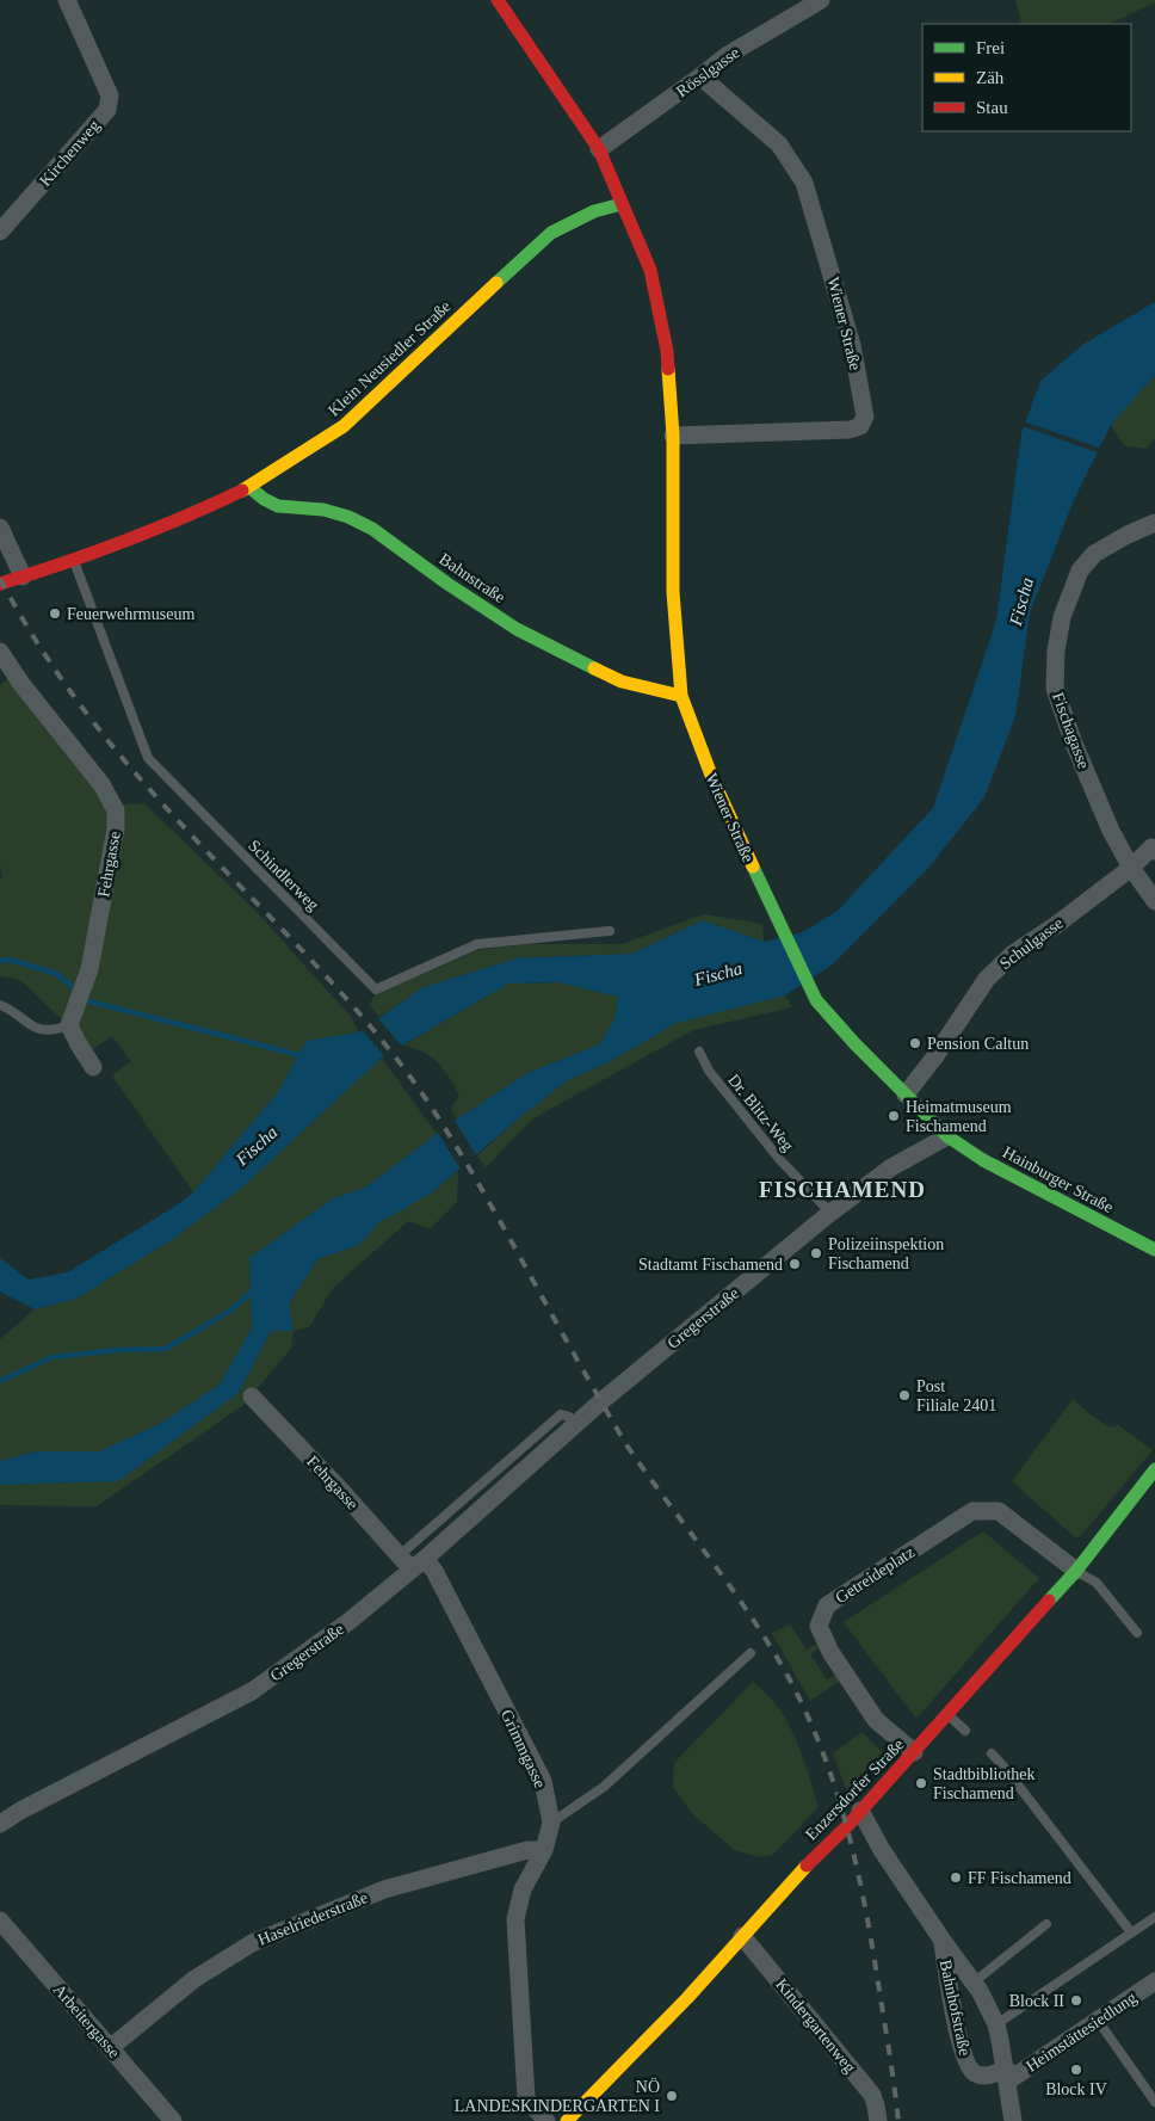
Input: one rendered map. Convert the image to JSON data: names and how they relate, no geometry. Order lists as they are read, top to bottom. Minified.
{"streets":{"main road":["Wiener Straße","Klein Neusiedler Straße","Bahnstraße","Hainburger Straße","Enzersdorfer Straße"],"street":["Rösslgasse","Kirchenweg","Fischagasse","Fehrgasse","Schulgasse","Gregerstraße","Getreideplatz","Grimmgasse","Haselriederstraße","Bahnhofstraße","Arbeitergasse","Kindergartenweg","Heimstättesiedlung"],"lane":["Schindlerweg","Dr. Blitz-Weg"]},"crossings":[["Rösslgasse","Wiener Straße"],["Wiener Straße","Klein Neusiedler Straße"],["Wiener Straße","Bahnstraße"],["Wiener Straße","Schulgasse"],["Wiener Straße","Hainburger Straße"],["Wiener Straße","Gregerstraße"],["Klein Neusiedler Straße","Bahnstraße"],["Klein Neusiedler Straße","Schindlerweg"],["Fischagasse","Schulgasse"],["Fehrgasse","Gregerstraße"],["Fehrgasse","Grimmgasse"],["Dr. Blitz-Weg","Gregerstraße"],["Hainburger Straße","Gregerstraße"],["Gregerstraße","Grimmgasse"],["Getreideplatz","Enzersdorfer Straße"],["Grimmgasse","Haselriederstraße"],["Enzersdorfer Straße","Bahnhofstraße"],["Enzersdorfer Straße","Kindergartenweg"],["Haselriederstraße","Arbeitergasse"],["Bahnhofstraße","Heimstättesiedlung"]],"districts":["FISCHAMEND"],"water":["Fischa"],"places":["Feuerwehrmuseum","Pension Caltun","Heimatmuseum Fischamend","Polizeiinspektion Fischamend","Stadtamt Fischamend","Post Filiale 2401","Stadtbibliothek Fischamend","FF Fischamend","Block II","Block IV","NÖ LANDESKINDERGARTEN I"],"legend":["Frei","Zäh","Stau"]}
